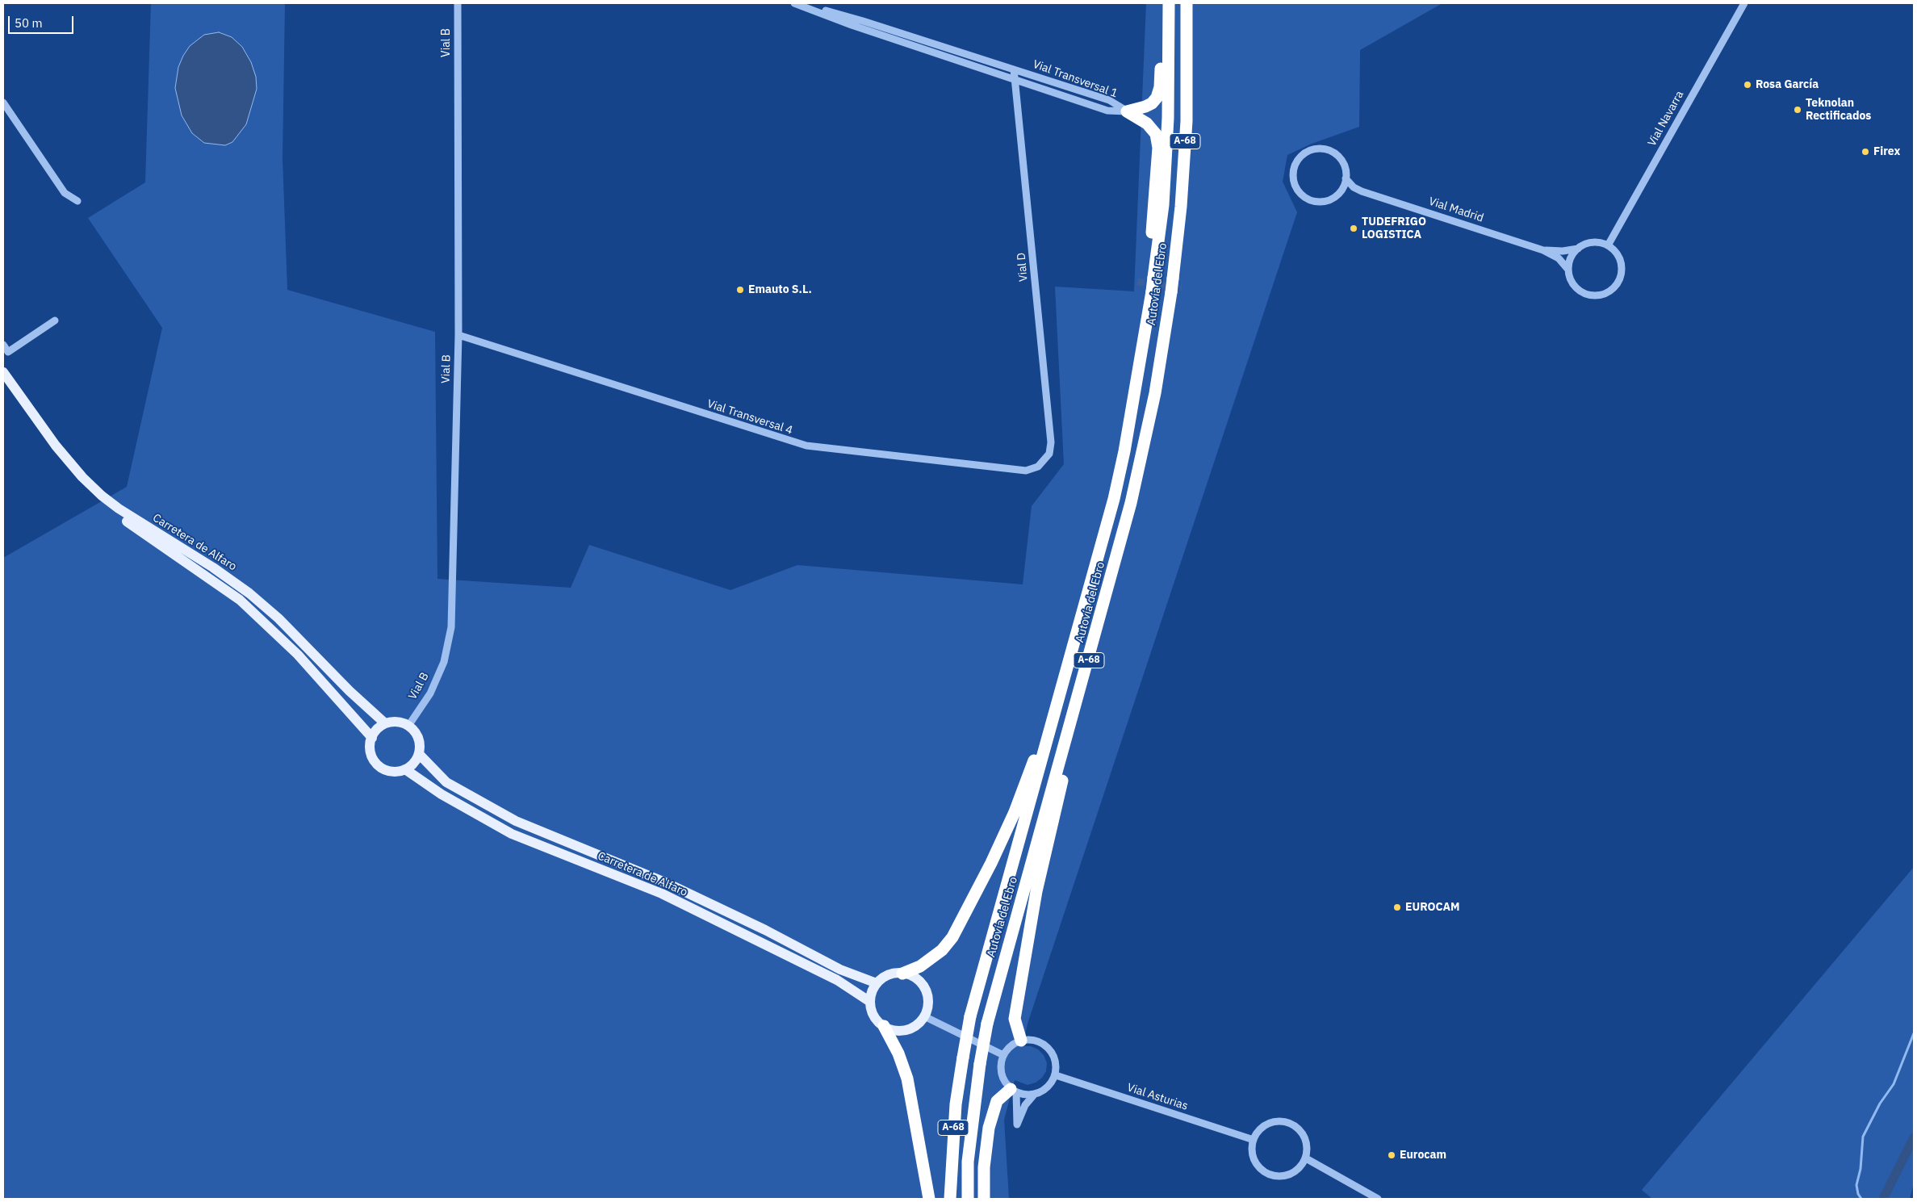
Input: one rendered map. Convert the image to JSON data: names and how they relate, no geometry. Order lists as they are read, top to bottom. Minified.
{"streets":{"highway":["A-68","Autovía del Ebro"],"main road":["Carretera de Alfaro"],"street":["Vial B","Vial Transversal 1","Vial Navarra","Vial Madrid","Vial D","Vial Transversal 4","Vial Asturias"]},"crossings":[["Vial B","Vial Transversal 4"],["Vial B","Carretera de Alfaro"],["Vial Transversal 1","Vial D"],["Vial Navarra","Vial Madrid"],["Vial D","Vial Transversal 4"]],"places":["Rosa García","Teknolan Rectificados","Firex","TUDEFRIGO LOGISTICA","Emauto S.L.","EUROCAM","Eurocam"],"scale_bar":"50 m"}
